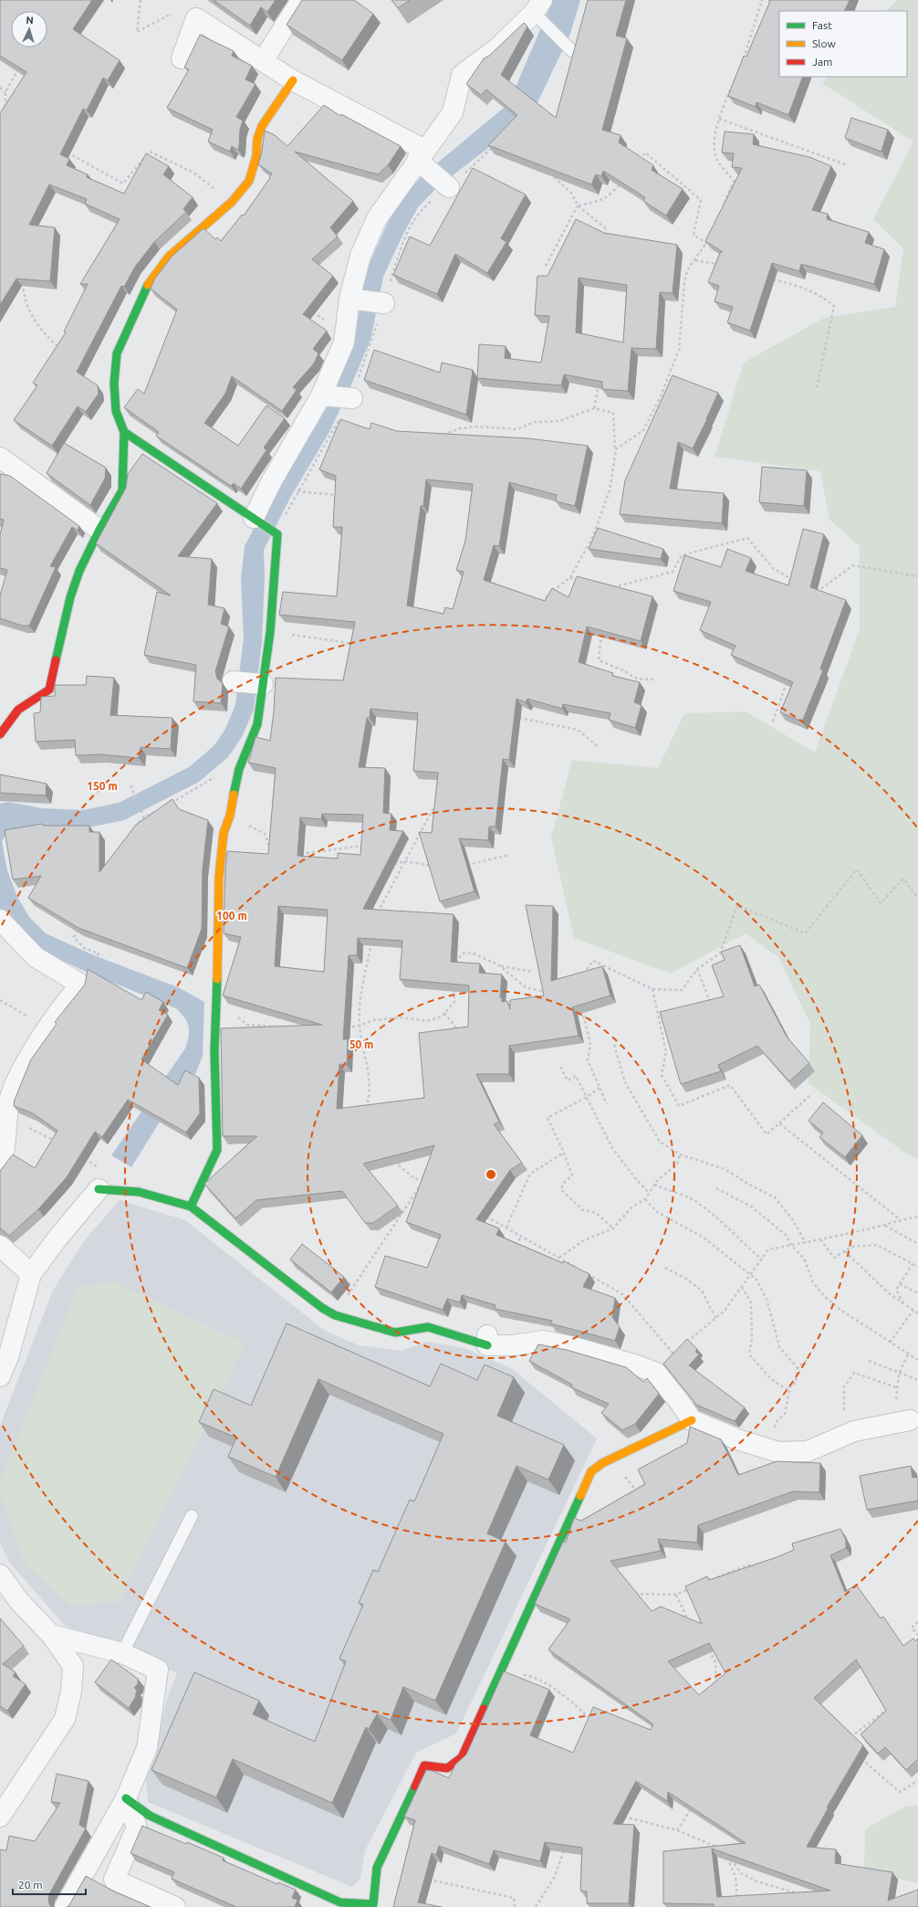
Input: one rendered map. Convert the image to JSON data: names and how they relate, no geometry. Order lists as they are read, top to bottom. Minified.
{"legend":["Fast","Slow","Jam"],"scale_bar":"20 m","north":"top","rings":["150 m","100 m","50 m"]}
